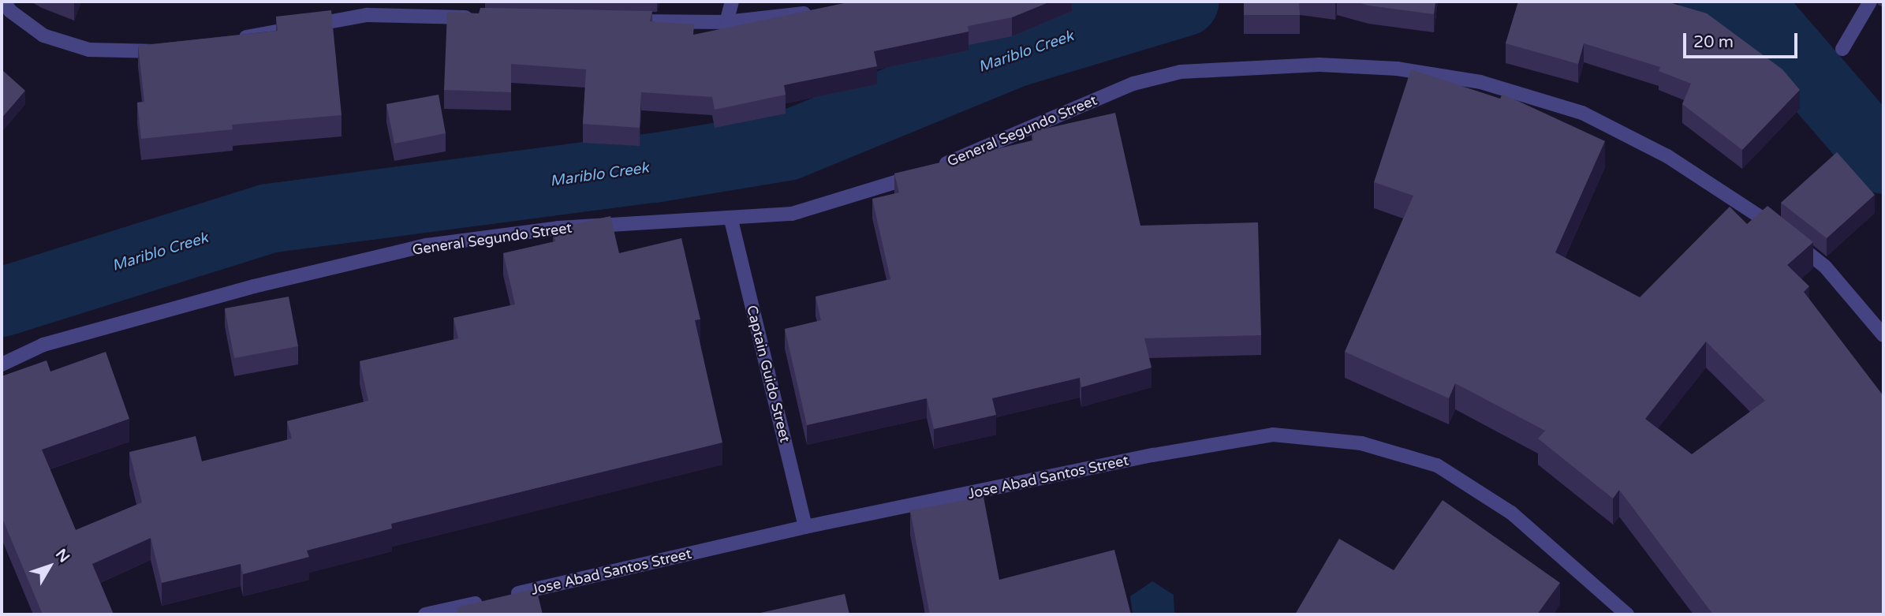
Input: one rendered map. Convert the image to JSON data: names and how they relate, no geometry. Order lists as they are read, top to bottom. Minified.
{"streets":{"street":["General Segundo Street","Captain Guido Street","Jose Abad Santos Street"]},"crossings":[["General Segundo Street","Captain Guido Street"],["Captain Guido Street","Jose Abad Santos Street"]],"water":["Mariblo Creek"],"scale_bar":"20 m","north":"top right"}
